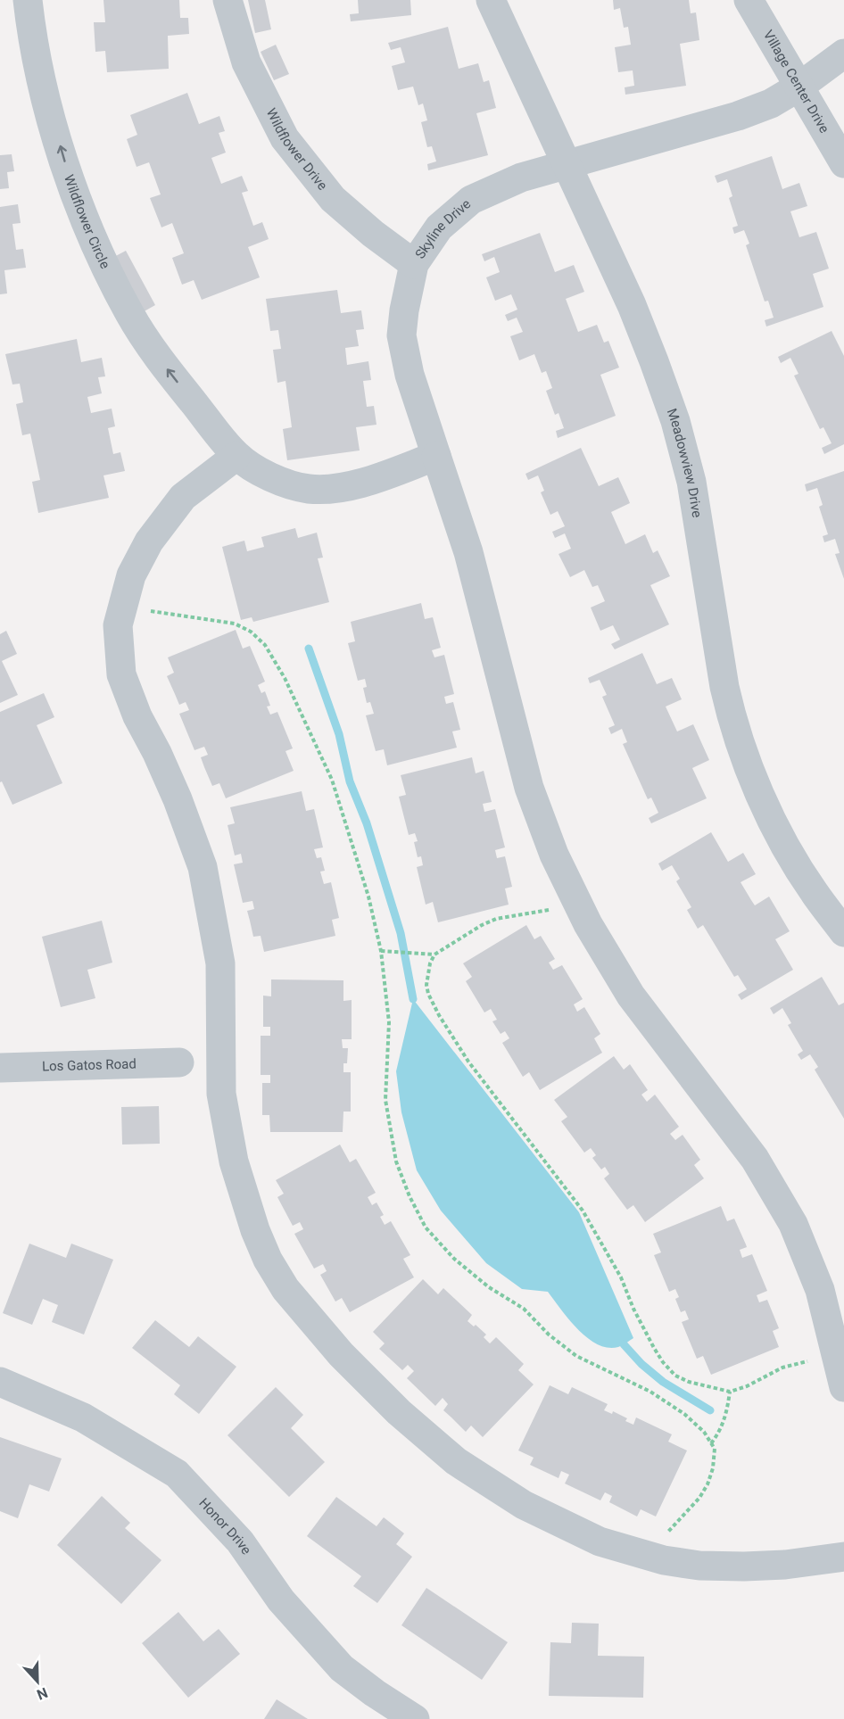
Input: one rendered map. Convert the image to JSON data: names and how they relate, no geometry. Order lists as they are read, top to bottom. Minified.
{"streets":{"street":["Village Center Drive","Wildflower Drive","Wildflower Circle","Skyline Drive","Meadowview Drive","Los Gatos Road","Honor Drive"]},"crossings":[["Village Center Drive","Skyline Drive"],["Wildflower Drive","Skyline Drive"],["Skyline Drive","Meadowview Drive"]],"one_way":["Wildflower Circle"],"north":"bottom"}
